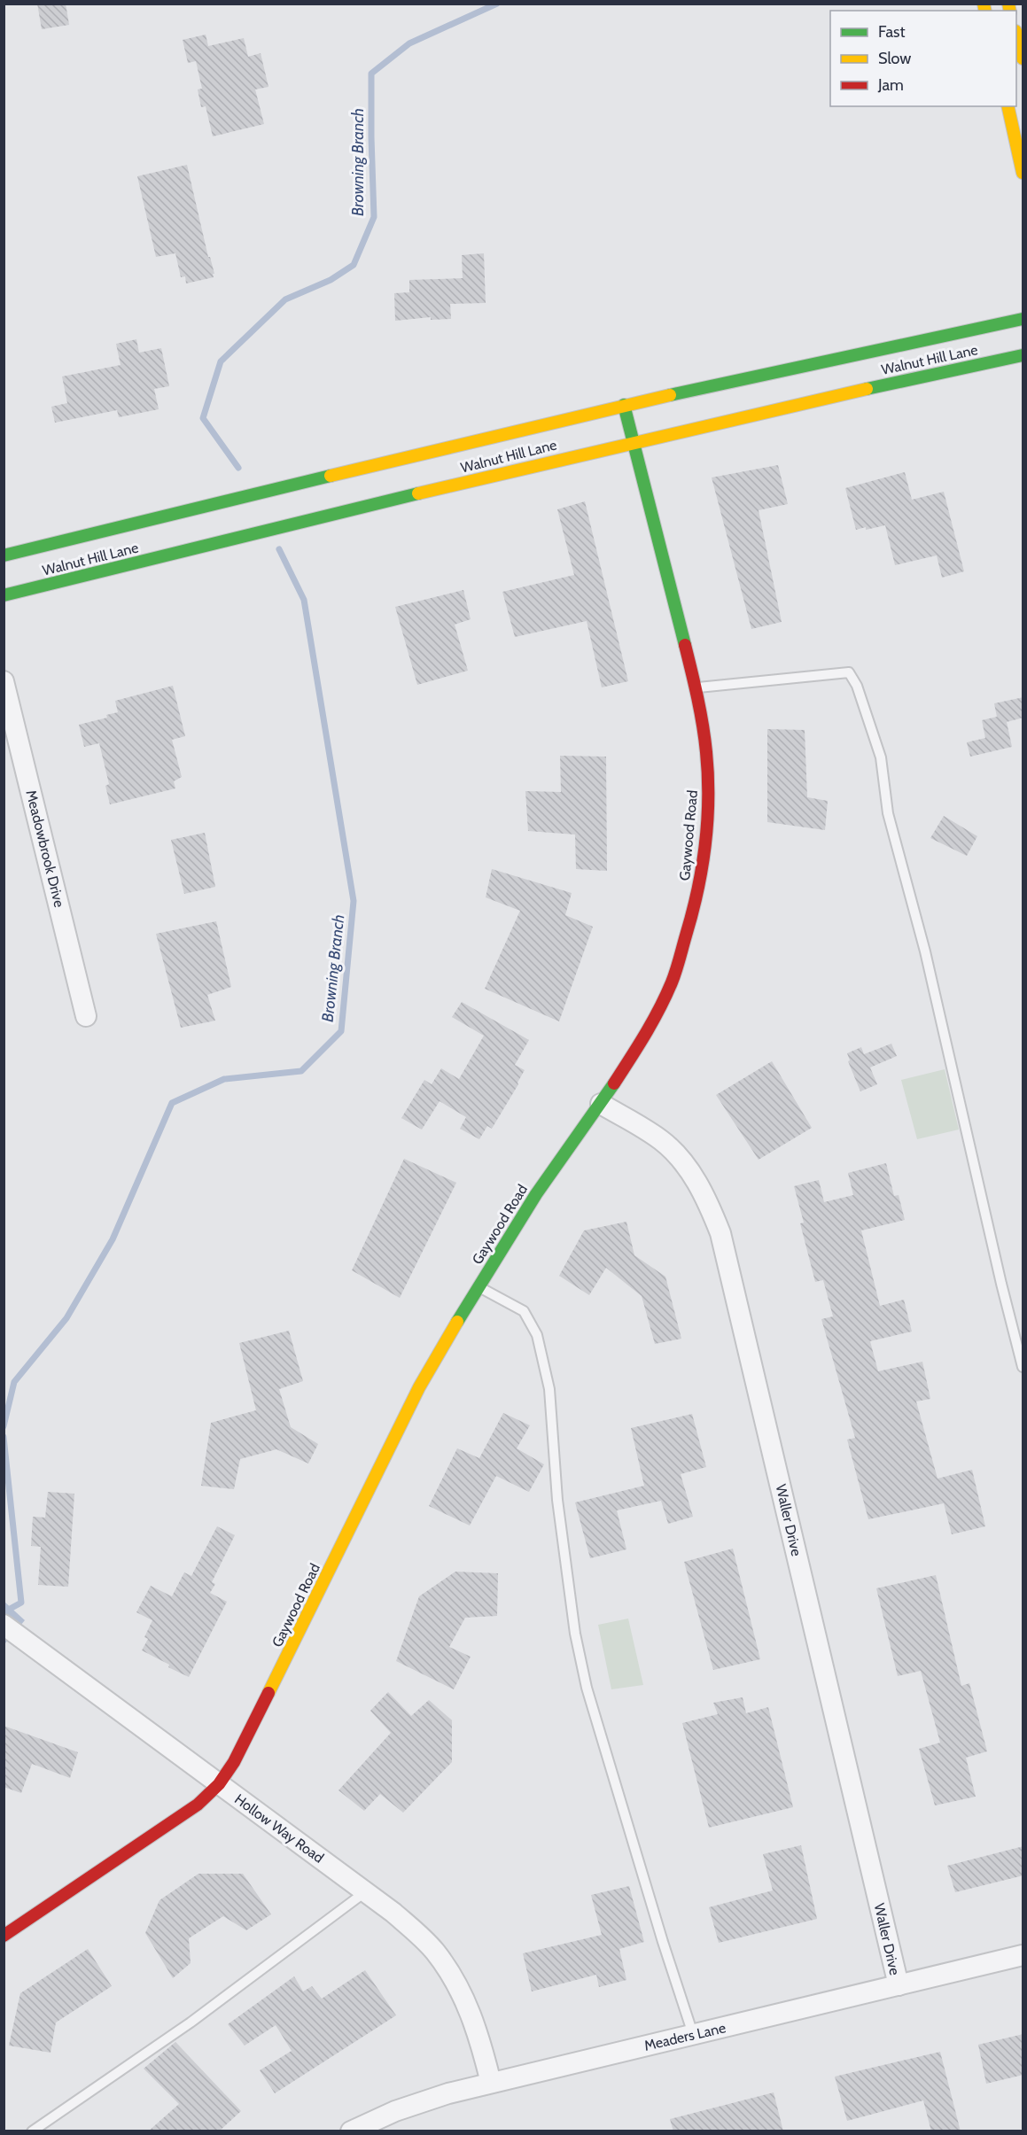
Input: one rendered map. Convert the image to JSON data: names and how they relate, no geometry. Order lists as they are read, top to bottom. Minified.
{"streets":{"main road":["Walnut Hill Lane","Gaywood Road"],"street":["Meadowbrook Drive","Waller Drive","Hollow Way Road","Meaders Lane"]},"crossings":[["Walnut Hill Lane","Gaywood Road"],["Gaywood Road","Waller Drive"],["Gaywood Road","Hollow Way Road"],["Waller Drive","Meaders Lane"],["Hollow Way Road","Meaders Lane"]],"water":["Browning Branch"],"legend":["Fast","Slow","Jam"]}
